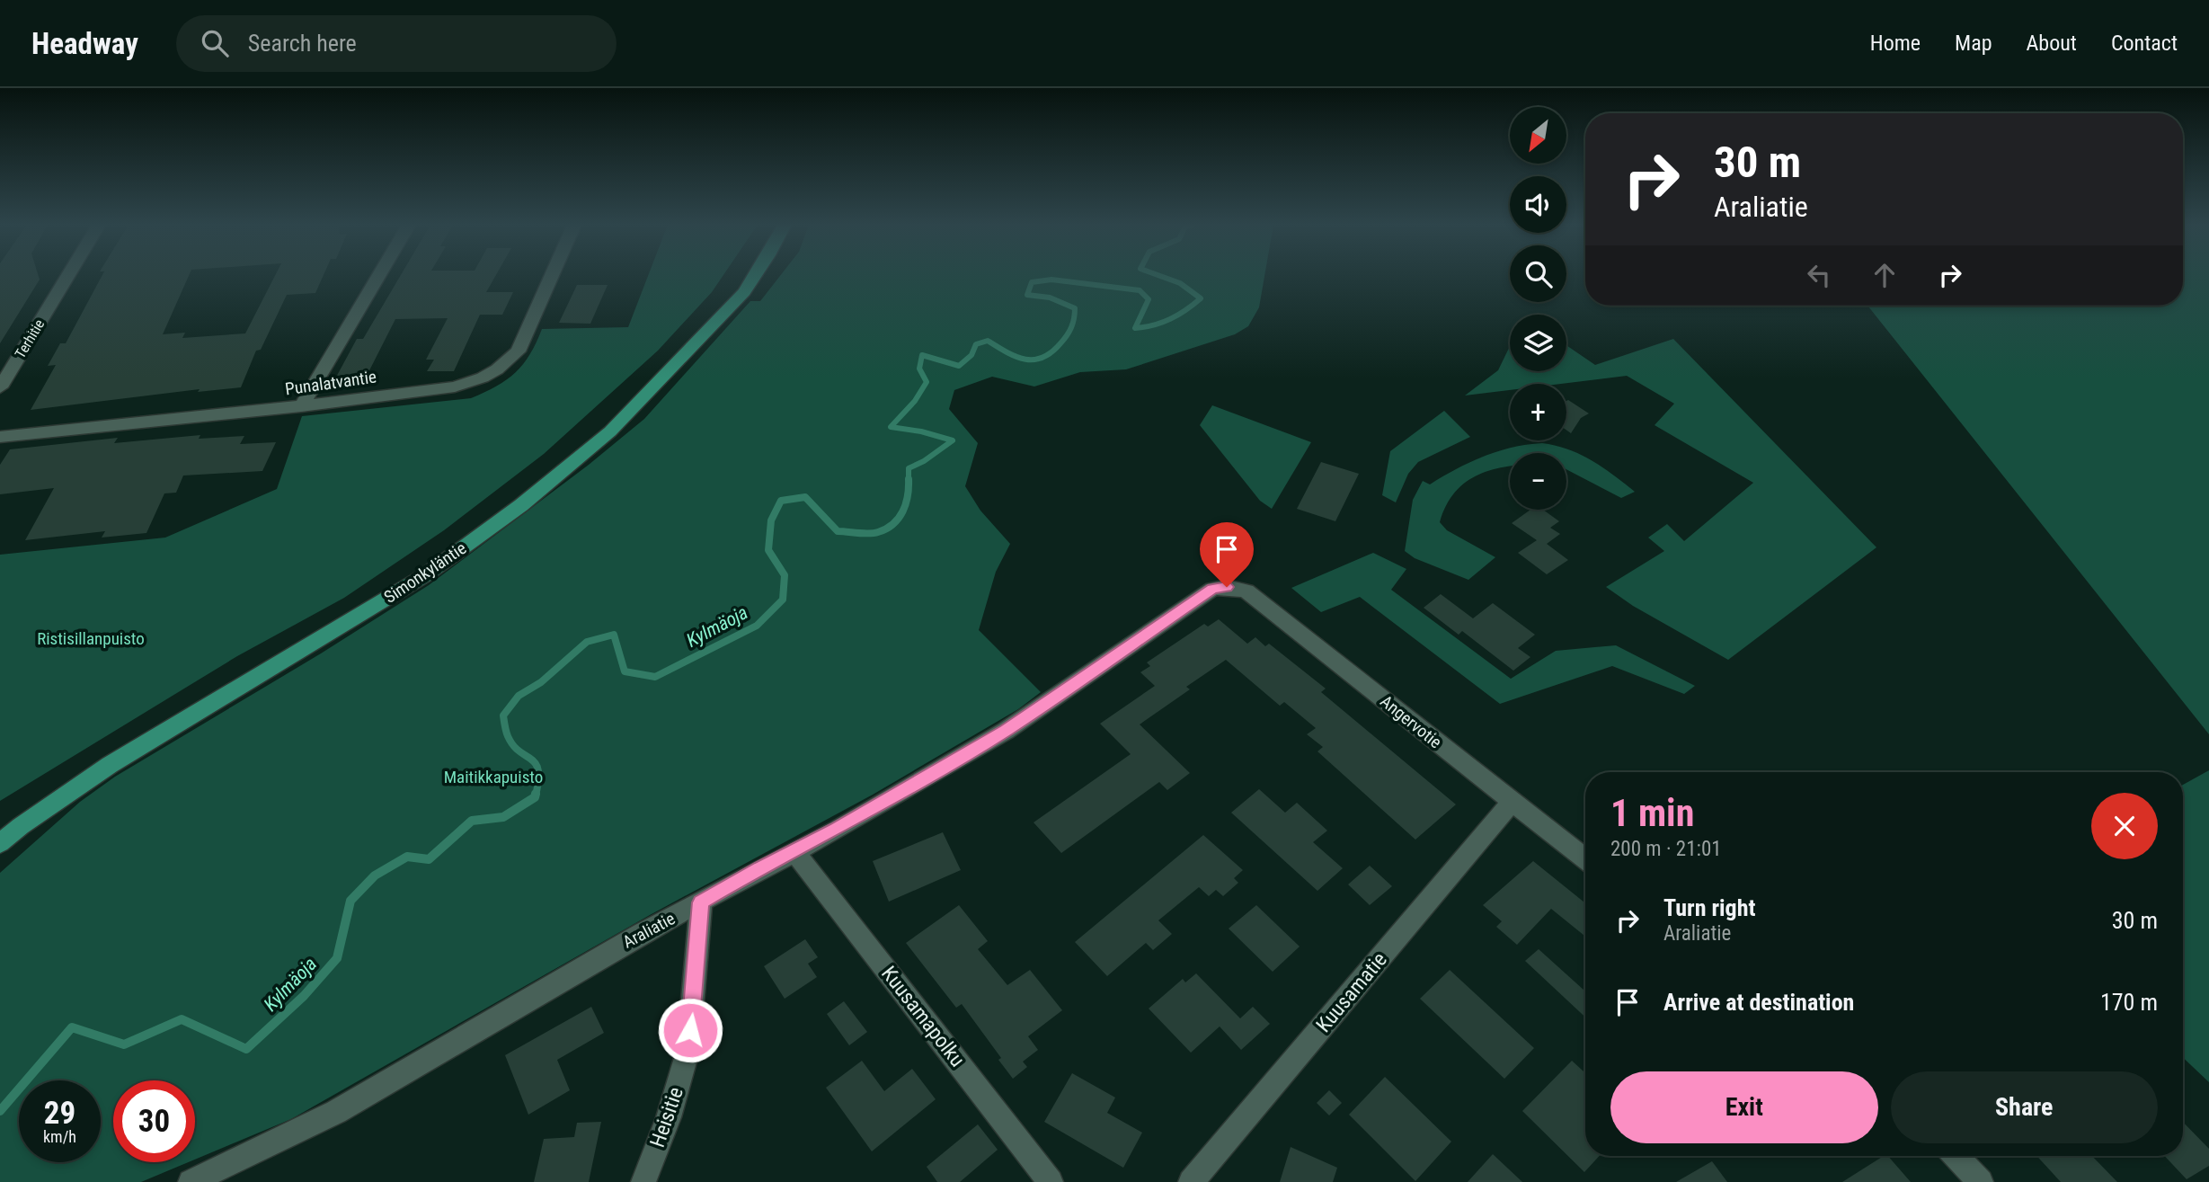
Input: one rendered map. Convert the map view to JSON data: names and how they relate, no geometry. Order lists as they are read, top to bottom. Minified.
{"streets":{"main road":["Simonkyläntie"],"street":["Terhitie","Punalatvantie","Angervotie","Araliatie","Kuusamatie","Kuusamapolku","Heisitie"]},"crossings":[["Angervotie","Araliatie"],["Angervotie","Kuusamatie"],["Araliatie","Kuusamapolku"],["Araliatie","Heisitie"]],"water":["Kylmäoja"],"parks":["Ristisillanpuisto","Maitikkapuisto"],"north":"bottom left","page":{"header":"Headway","search":"Search here","nav":["Home","Map","About","Contact"],"map_buttons":["+","−"],"turn":["30 m","Araliatie"],"heading":["1 min","200 m · 21:01"],"list":[{"name":"Turn right","note":"Araliatie","value":"30 m"},{"name":"Arrive at destination","value":"170 m"}],"buttons":["Exit","Share"],"speed":"29 km/h","limit":"30"}}
